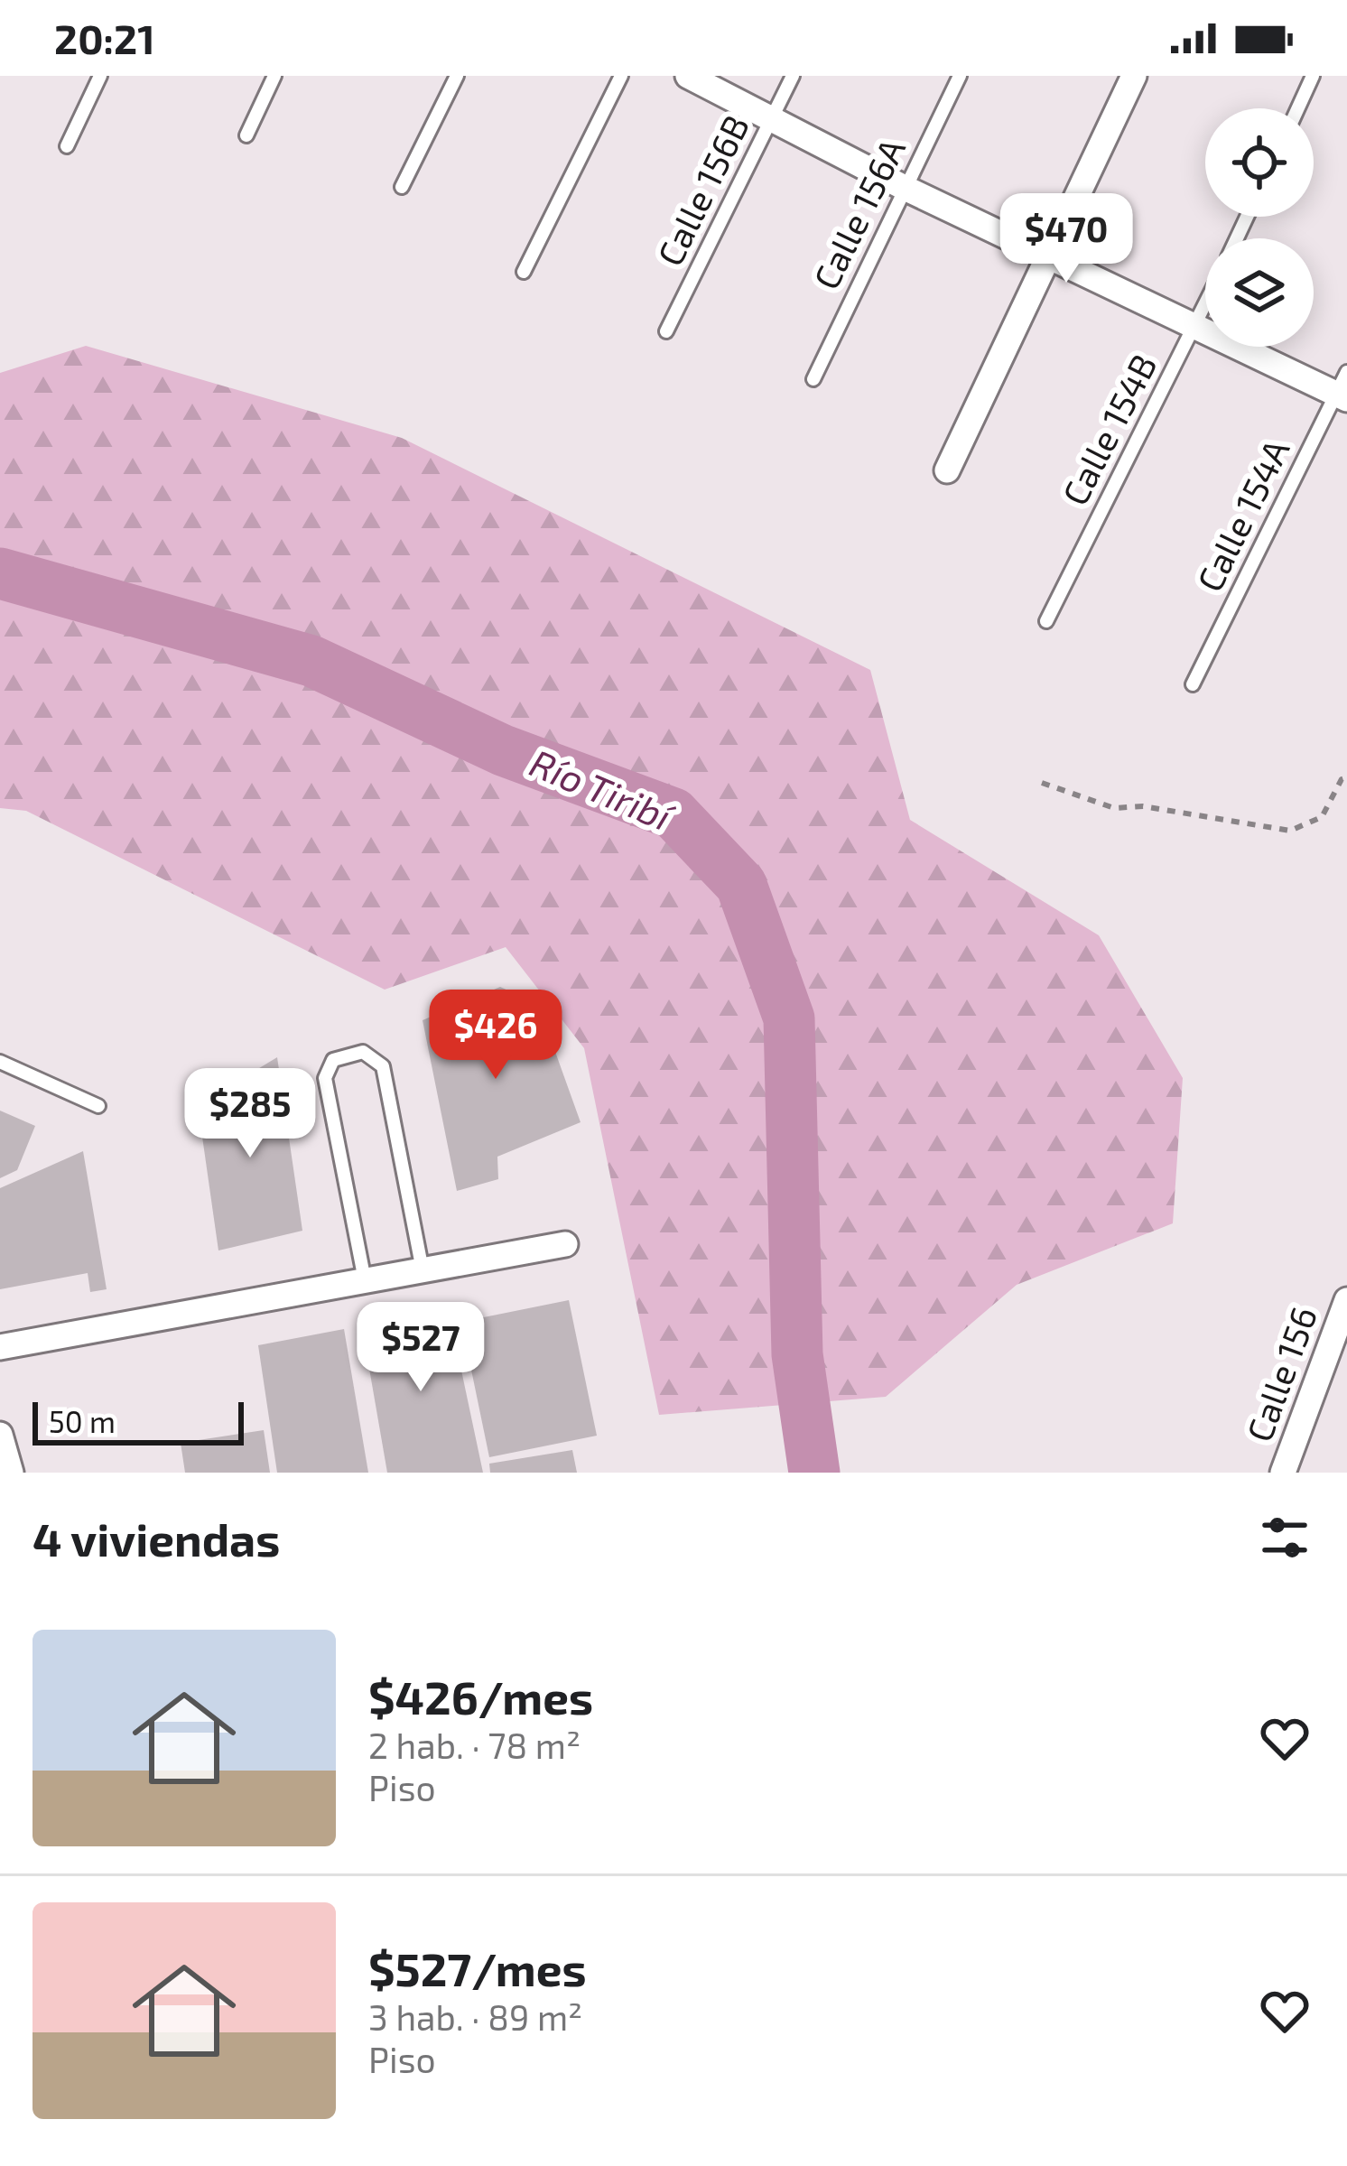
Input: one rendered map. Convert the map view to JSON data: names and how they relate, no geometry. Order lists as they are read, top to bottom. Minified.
{"streets":{"street":["Calle 156"],"lane":["Calle 156B","Calle 156A","Calle 154B","Calle 154A"]},"water":["Río Tiribí"],"scale_bar":"50 m","page":{"status":"20:21","price":["$470","$426","$285","$527"],"scale":"50 m","heading":"4 viviendas","list":[{"name":"$426/mes","note":"2 hab. · 78 m² · Piso"},{"name":"$527/mes","note":"3 hab. · 89 m² · Piso"}]}}
